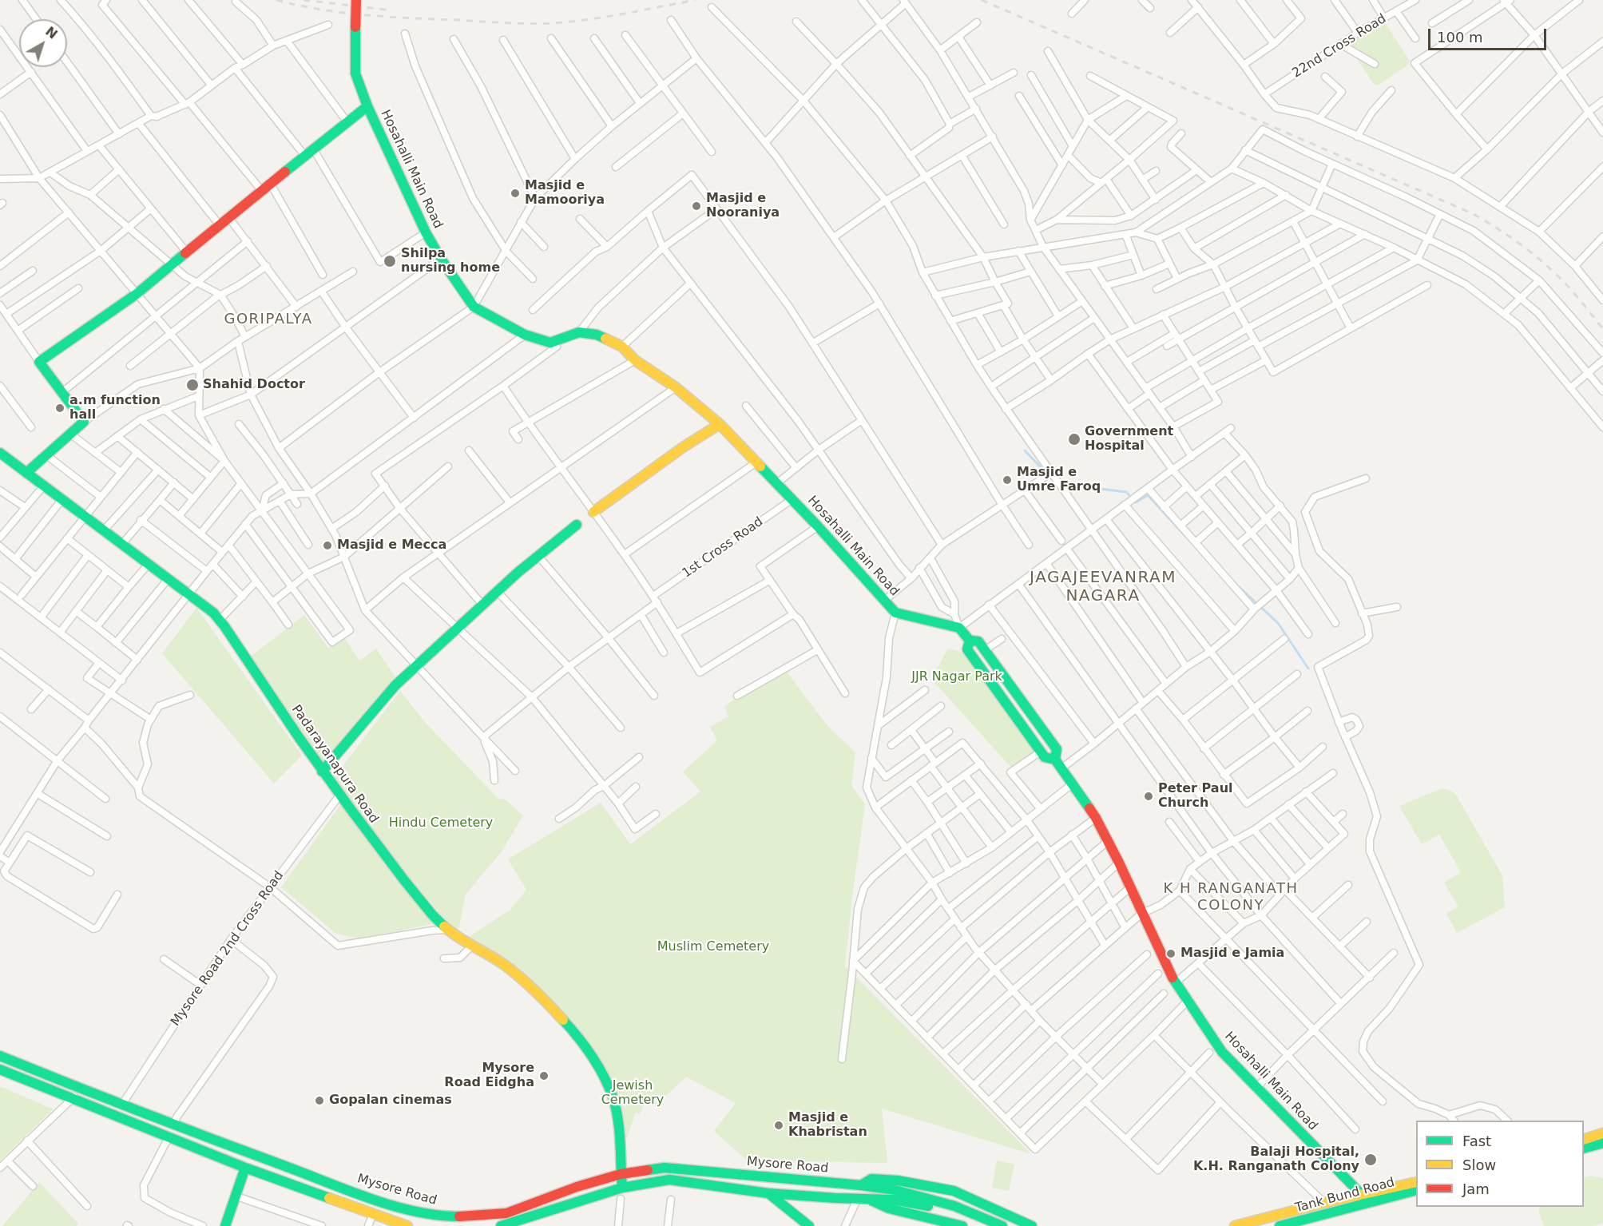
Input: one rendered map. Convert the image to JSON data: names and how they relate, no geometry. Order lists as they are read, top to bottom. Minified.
{"streets":{"main road":["Hosahalli Main Road","Padarayanapura Road","Mysore Road","Tank Bund Road"],"street":["22nd Cross Road","1st Cross Road","Mysore Road 2nd Cross Road"]},"crossings":[["Hosahalli Main Road","1st Cross Road"],["Hosahalli Main Road","Tank Bund Road"],["Padarayanapura Road","Mysore Road 2nd Cross Road"],["Padarayanapura Road","Mysore Road"],["Mysore Road 2nd Cross Road","Mysore Road"]],"districts":["GORIPALYA","JAGAJEEVANRAM NAGARA","K H RANGANATH COLONY"],"parks":["JJR Nagar Park","Hindu Cemetery","Muslim Cemetery","Jewish Cemetery"],"places":["Masjid e Mamooriya","Masjid e Nooraniya","Shilpa nursing home","Shahid Doctor","a.m function hall","Government Hospital","Masjid e Umre Faroq","Masjid e Mecca","Peter Paul Church","Masjid e Jamia","Mysore Road Eidgha","Gopalan cinemas","Masjid e Khabristan","Balaji Hospital, K.H. Ranganath Colony"],"legend":["Fast","Slow","Jam"],"scale_bar":"100 m","north":"top right"}
